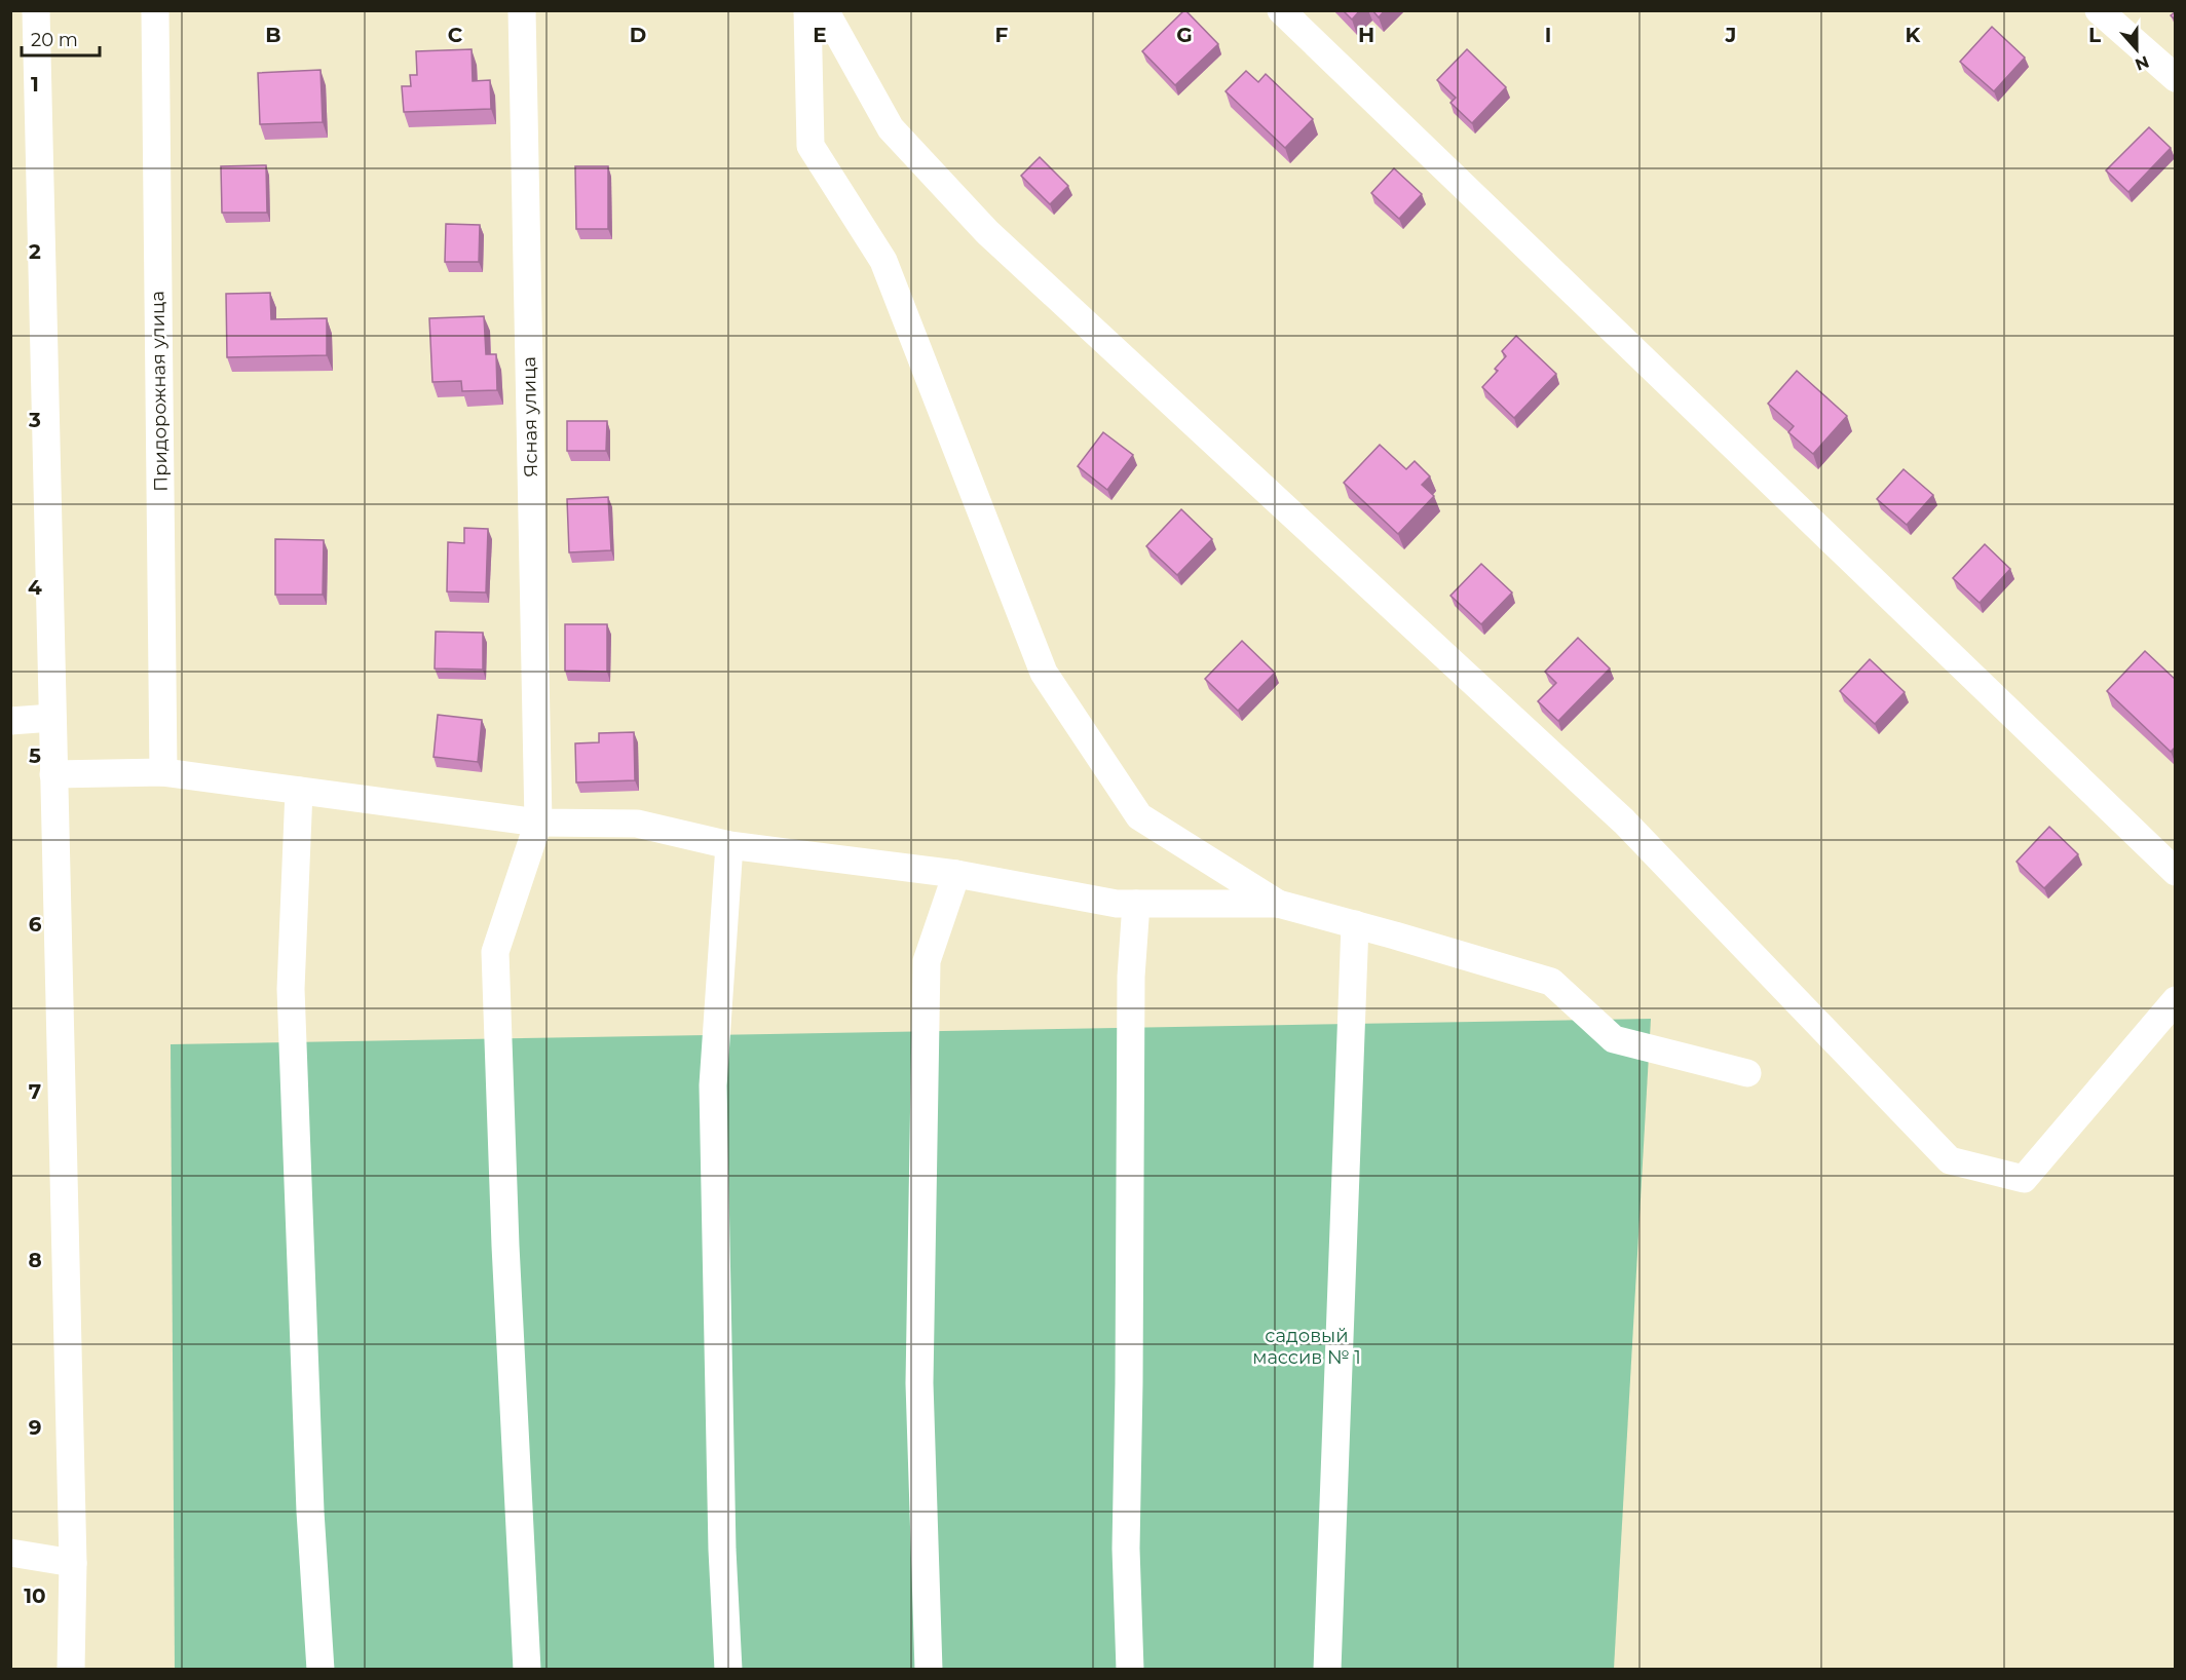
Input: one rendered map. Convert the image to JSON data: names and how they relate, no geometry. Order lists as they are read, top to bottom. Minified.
{"streets":{"street":["Придорожная улица","Ясная улица"]},"parks":["садовый массив № 1"],"scale_bar":"20 m","north":"bottom","grid":{"columns":["B","C","D","E","F","G","H","I","J","K","L"],"rows":["1","2","3","4","5","6","7","8","9","10"]}}
